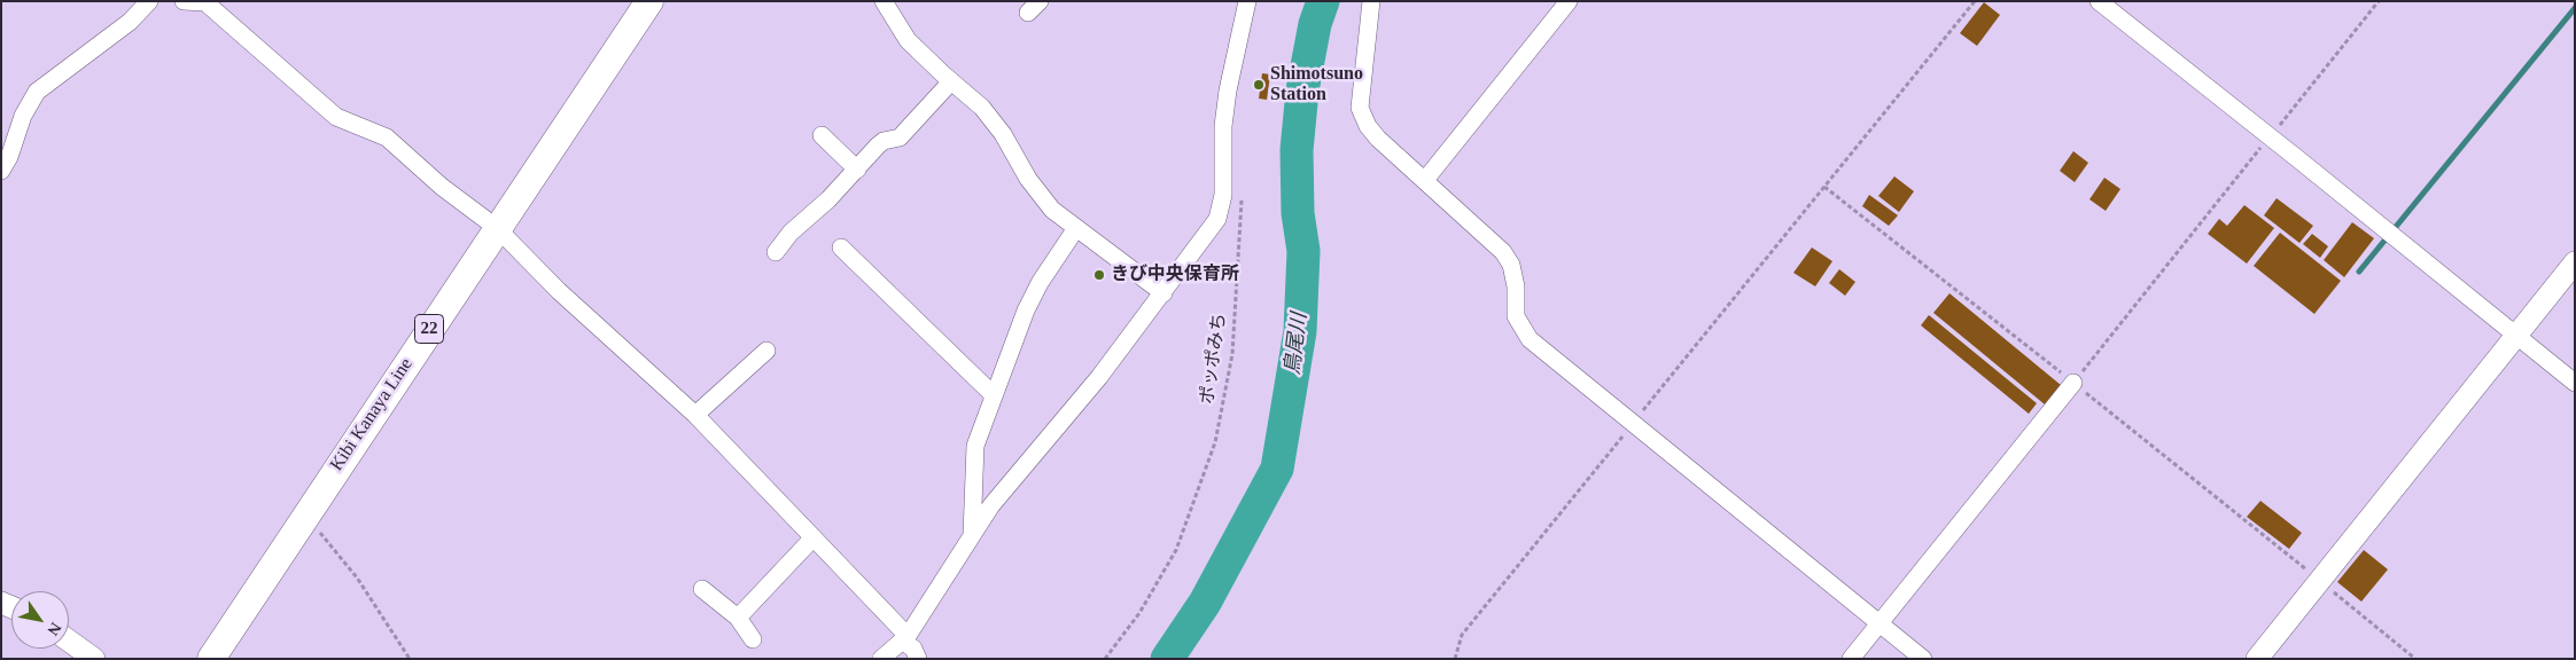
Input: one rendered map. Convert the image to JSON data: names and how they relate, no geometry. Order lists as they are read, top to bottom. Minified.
{"streets":{"main road":["22","Kibi Kanaya Line"],"path":["ポッポみち"]},"water":["鳥尾川"],"places":["Shimotsuno Station","きび中央保育所"],"north":"bottom right"}
